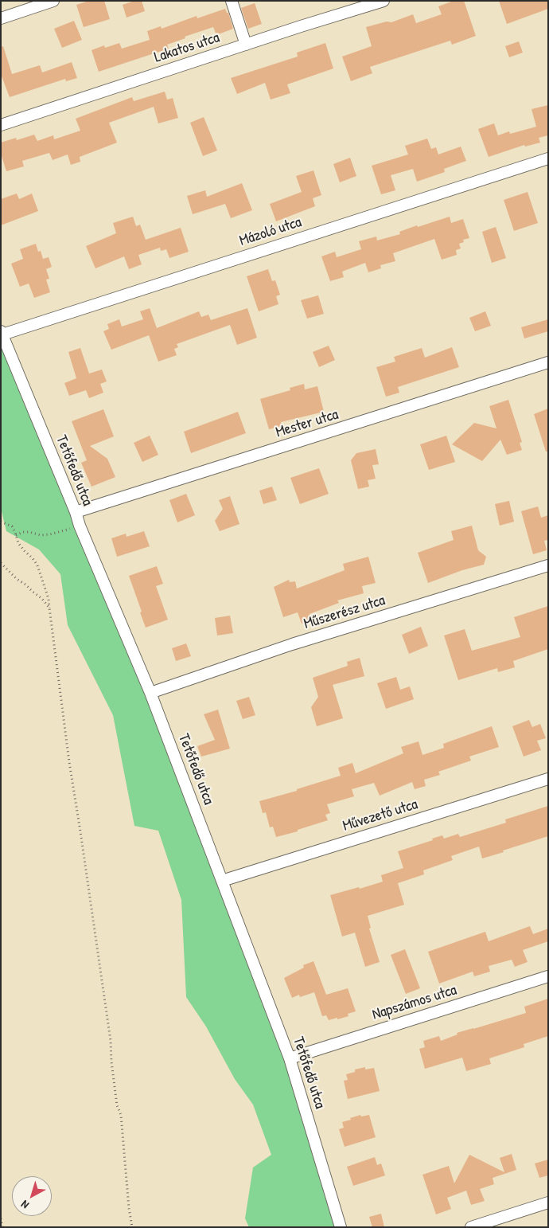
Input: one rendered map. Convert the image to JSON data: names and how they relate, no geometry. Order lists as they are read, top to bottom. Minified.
{"streets":{"street":["Lakatos utca","Mázoló utca","Mester utca","Tetőfedő utca","Műszerész utca","Művezető utca","Napszámos utca"]},"crossings":[["Mázoló utca","Tetőfedő utca"],["Mester utca","Tetőfedő utca"],["Tetőfedő utca","Műszerész utca"],["Tetőfedő utca","Művezető utca"],["Tetőfedő utca","Napszámos utca"]],"north":"bottom left"}
